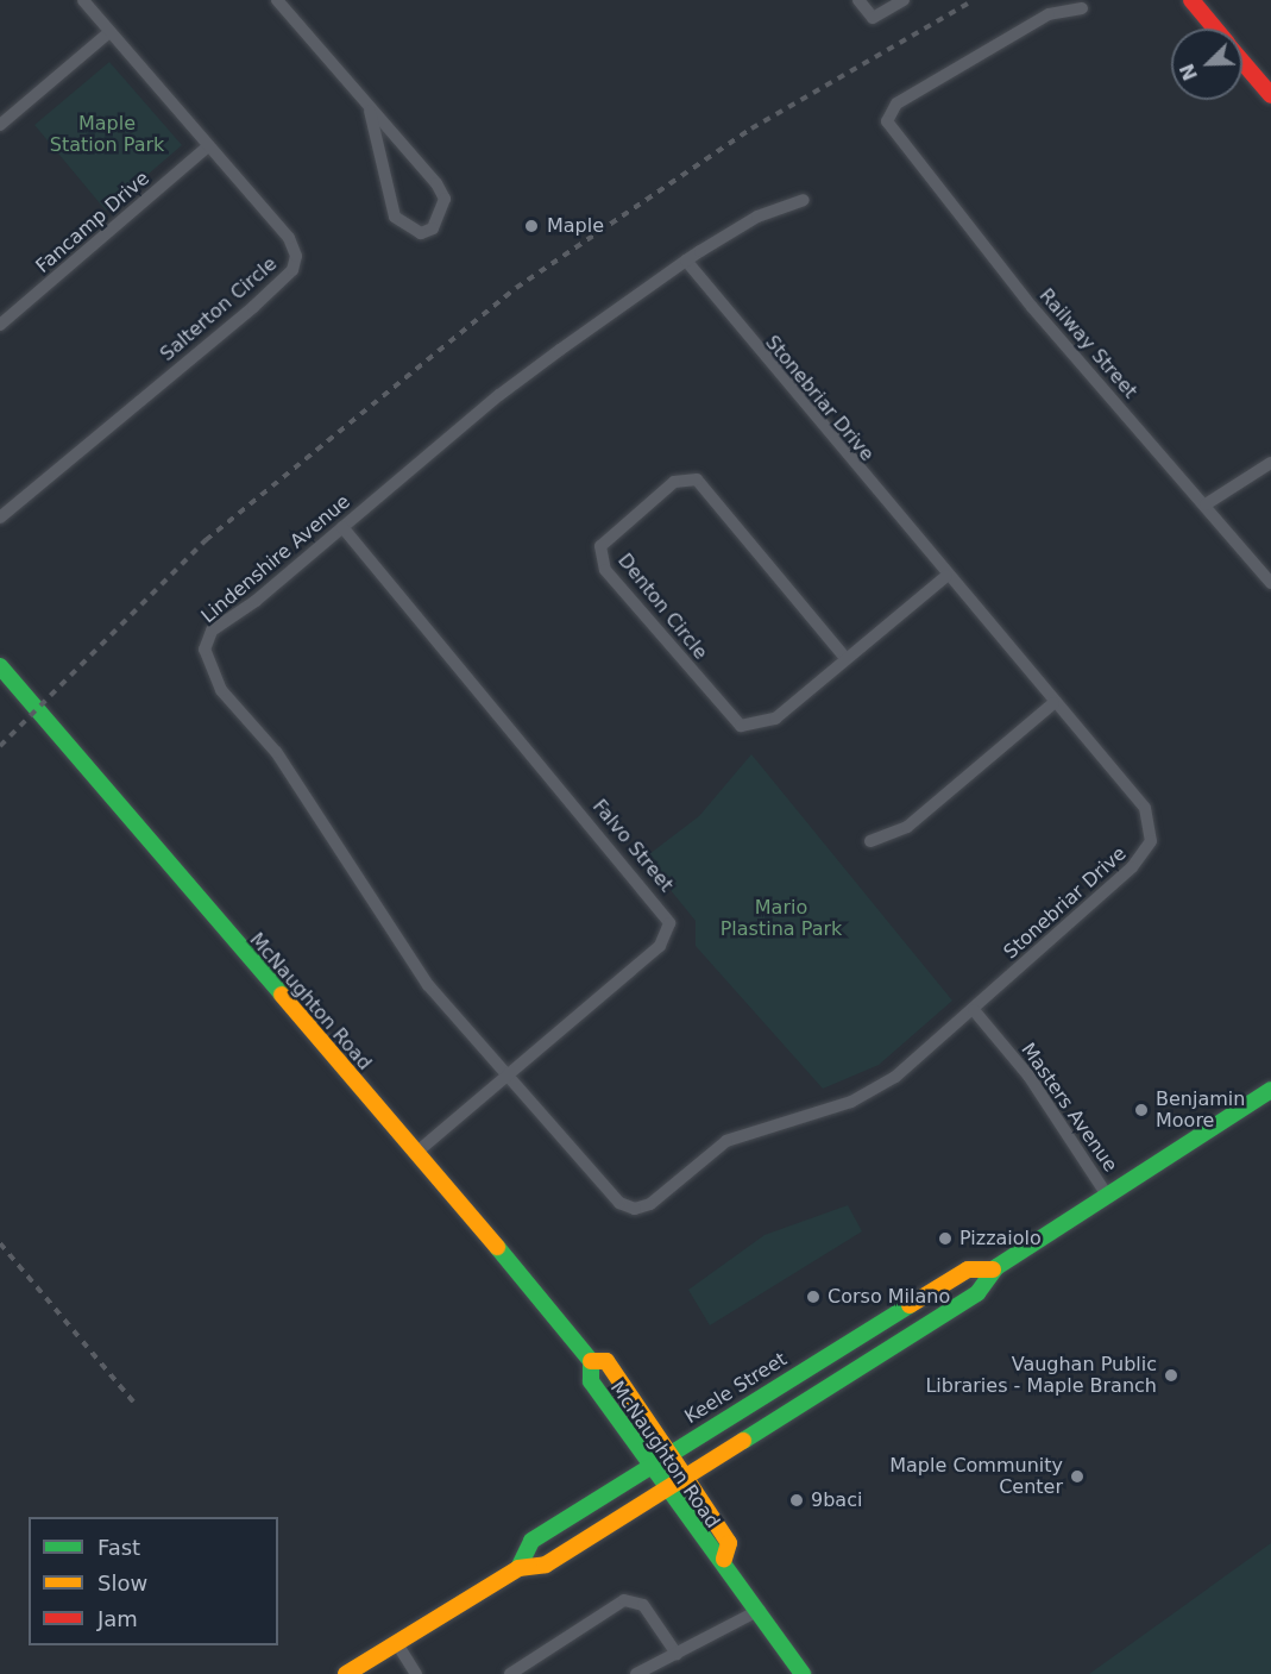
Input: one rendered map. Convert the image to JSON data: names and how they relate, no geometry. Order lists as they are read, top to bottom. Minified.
{"streets":{"main road":["McNaughton Road","Keele Street"],"street":["Fancamp Drive","Salterton Circle","Railway Street","Stonebriar Drive","Lindenshire Avenue","Denton Circle","Falvo Street","Masters Avenue"]},"crossings":[["Fancamp Drive","Salterton Circle"],["Stonebriar Drive","Lindenshire Avenue"],["Stonebriar Drive","Denton Circle"],["Stonebriar Drive","Falvo Street"],["Stonebriar Drive","Masters Avenue"],["Lindenshire Avenue","Falvo Street"],["Falvo Street","McNaughton Road"],["McNaughton Road","Keele Street"],["Masters Avenue","Keele Street"]],"parks":["Maple Station Park","Mario Plastina Park"],"places":["Maple","Benjamin Moore","Pizzaiolo","Corso Milano","Vaughan Public Libraries - Maple Branch","Maple Community Center","9baci"],"legend":["Fast","Slow","Jam"],"north":"bottom left"}
